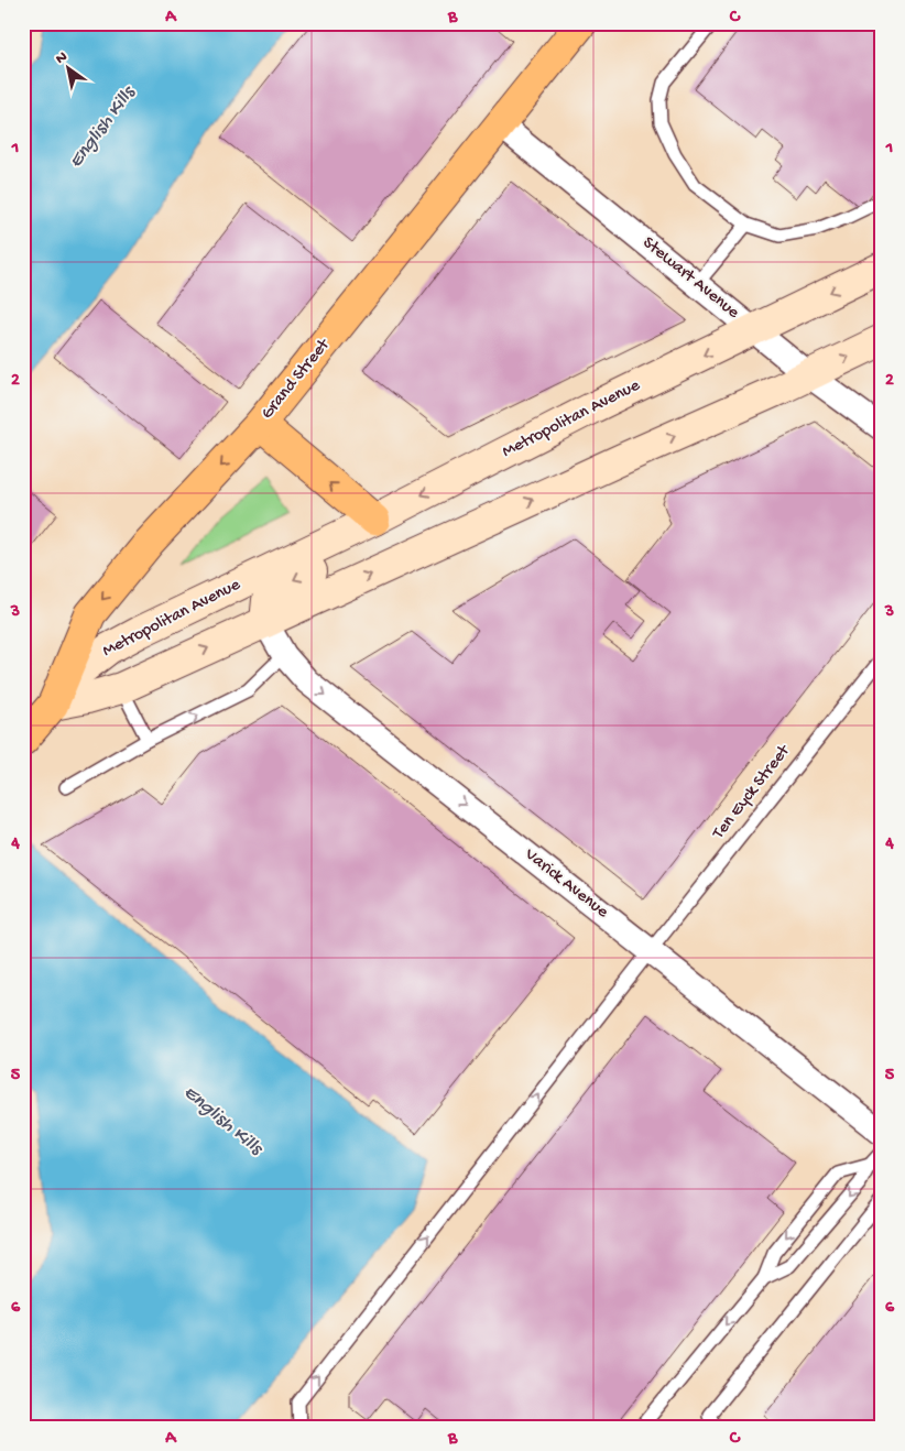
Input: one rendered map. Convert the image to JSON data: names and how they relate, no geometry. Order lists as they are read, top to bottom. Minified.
{"streets":{"main road":["Grand Street","Metropolitan Avenue"],"street":["Stewart Avenue","Varick Avenue"],"lane":["Ten Eyck Street"]},"crossings":[["Stewart Avenue","Grand Street"],["Stewart Avenue","Metropolitan Avenue"],["Grand Street","Metropolitan Avenue"],["Ten Eyck Street","Varick Avenue"]],"one_way":["Ten Eyck Street","Varick Avenue"],"water":["English Kills"],"north":"top left","grid":{"columns":["A","B","C"],"rows":["1","2","3","4","5","6"]}}
